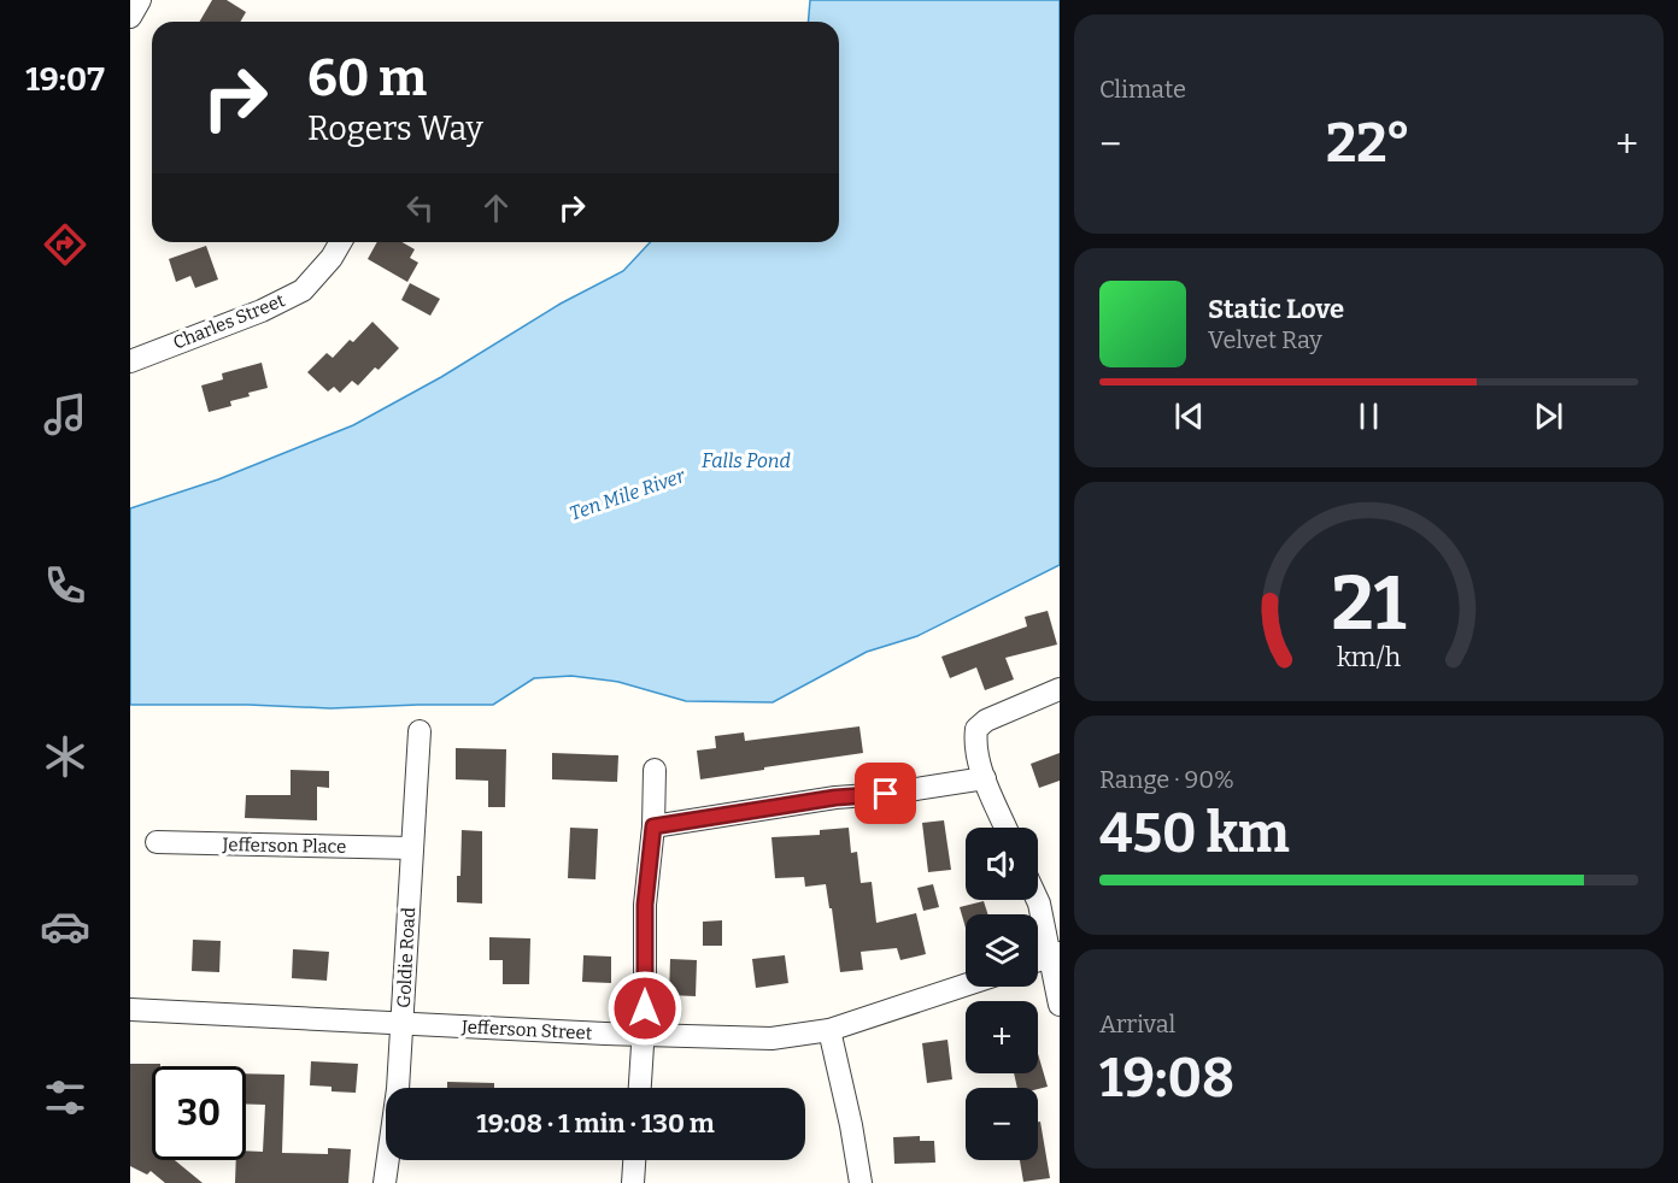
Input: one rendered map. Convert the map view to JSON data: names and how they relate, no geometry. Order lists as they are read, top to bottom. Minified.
{"streets":{"street":["Charles Street","Jefferson Place","Goldie Road","Jefferson Street"]},"crossings":[["Jefferson Place","Goldie Road"],["Goldie Road","Jefferson Street"]],"water":["Falls Pond","Ten Mile River"],"page":{"tabs":"19:07","tile":["Climate",["Range · 90%","450 km"],["Arrival","19:08"]],"turn":["60 m","Rogers Way"],"heat":["−","22°","+"],"song":["Static Love","Velvet Ray"],"map_buttons":["+","−"],"limit":"30","trip":"19:08 · 1 min · 130 m","gauge":["21","km/h"]}}
